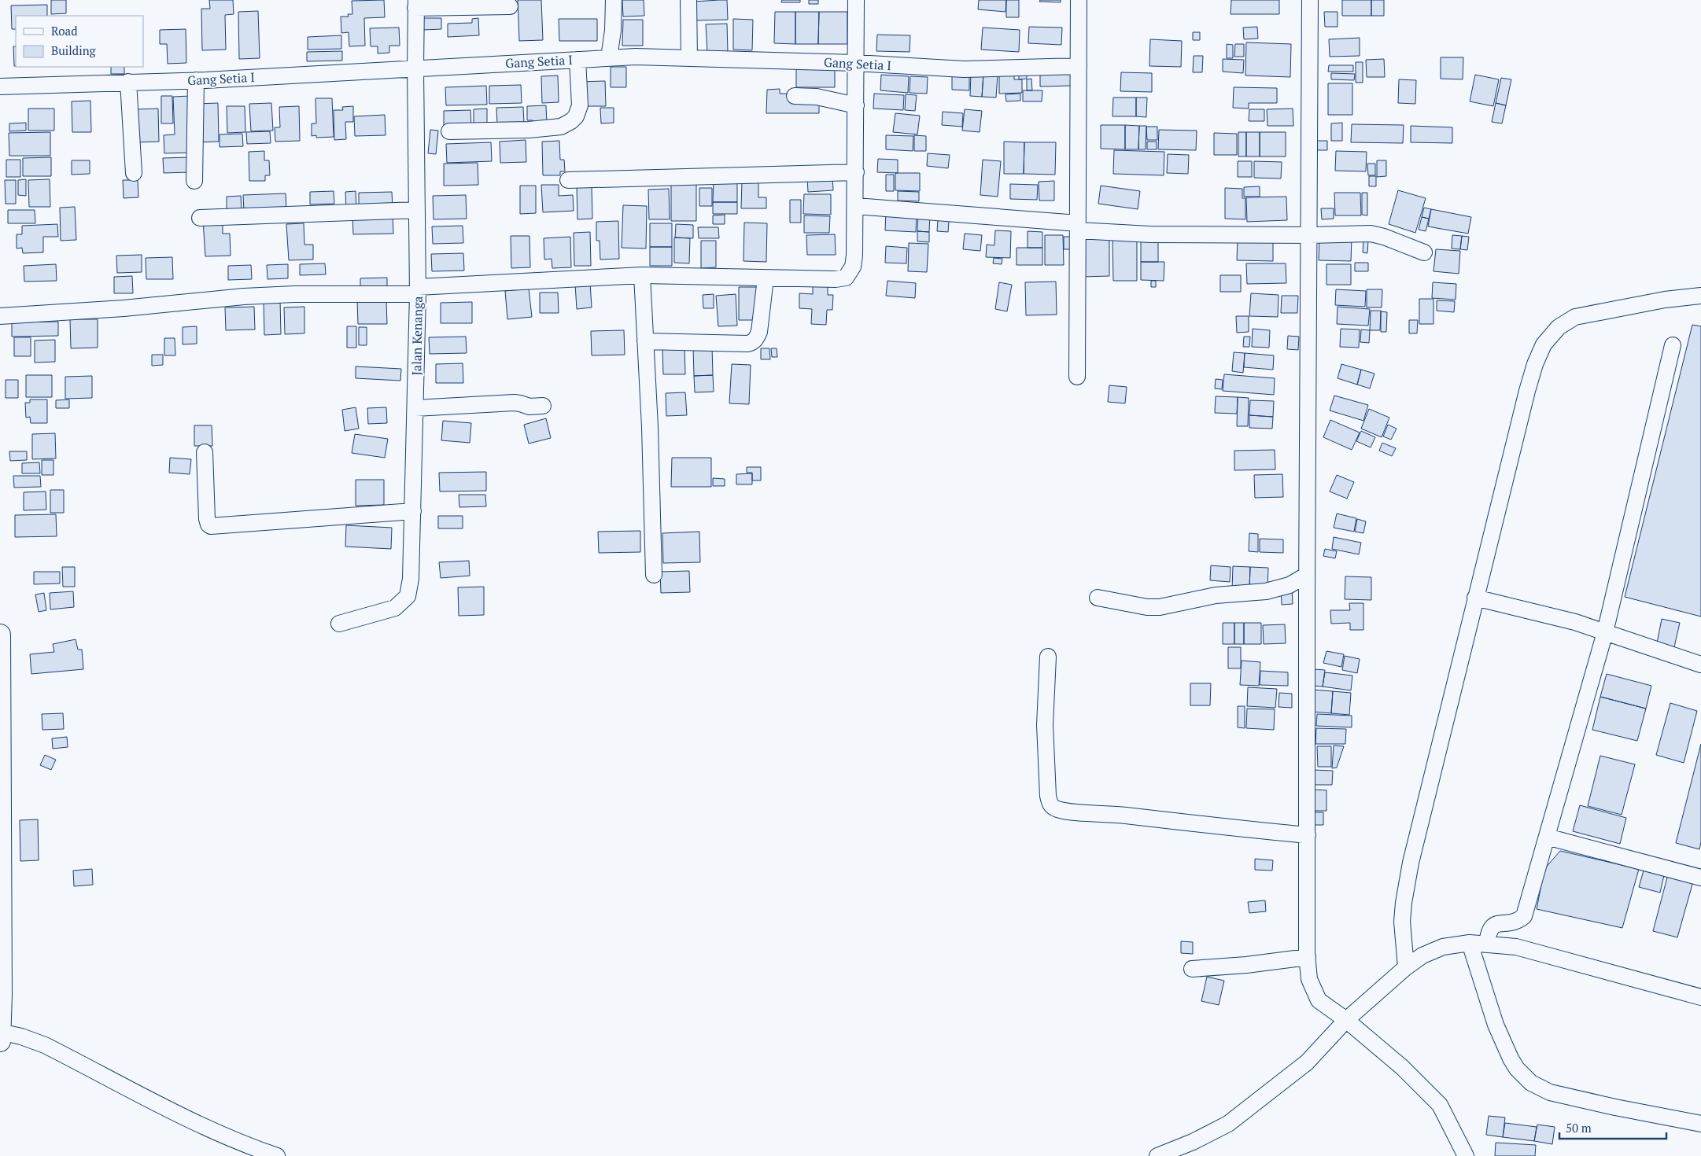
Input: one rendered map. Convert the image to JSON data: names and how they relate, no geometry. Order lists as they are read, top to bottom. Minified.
{"streets":{"street":["Gang Setia I","Jalan Kenanga"]},"crossings":[["Gang Setia I","Jalan Kenanga"]],"legend":["Road","Building"],"scale_bar":"50 m"}
